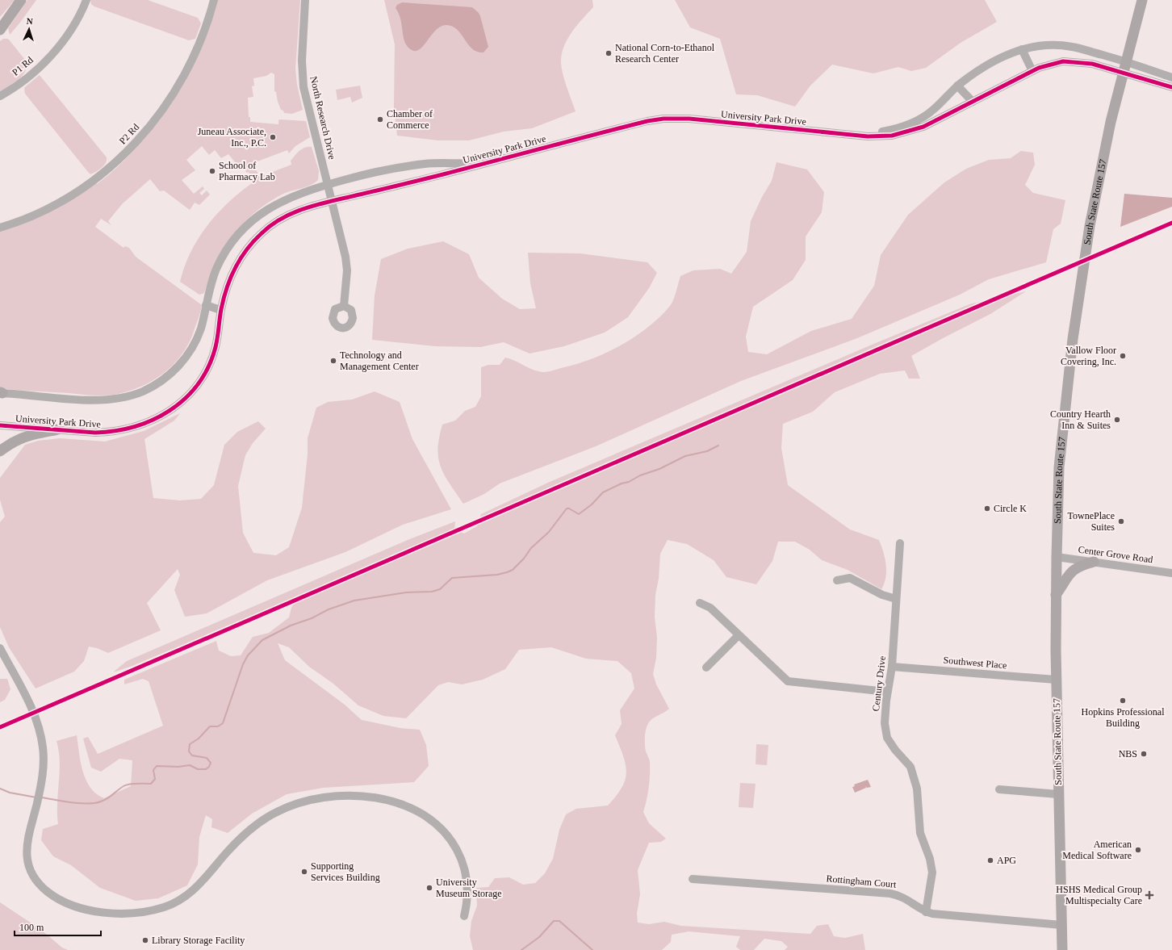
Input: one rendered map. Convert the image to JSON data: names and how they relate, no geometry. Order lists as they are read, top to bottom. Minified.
{"streets":{"main road":["South State Route 157"],"street":["P1 Rd","North Research Drive","University Park Drive","P2 Rd","Center Grove Road","Southwest Place","Century Drive","Rottingham Court"]},"crossings":[["North Research Drive","University Park Drive"],["University Park Drive","South State Route 157"],["South State Route 157","Center Grove Road"],["South State Route 157","Southwest Place"],["South State Route 157","Rottingham Court"],["Southwest Place","Century Drive"],["Century Drive","Rottingham Court"]],"places":{"other":["National Corn-to-Ethanol Research Center","Chamber of Commerce","Juneau Associate, Inc., P.C.","School of Pharmacy Lab","Vallow Floor Covering, Inc.","Technology and Management Center","Country Hearth Inn & Suites","Circle K","TownePlace Suites","Hopkins Professional Building","NBS","American Medical Software","APG","Supporting Services Building","University Museum Storage","Library Storage Facility"],"health":["HSHS Medical Group Multispecialty Care"]},"scale_bar":"100 m","north":"top"}
